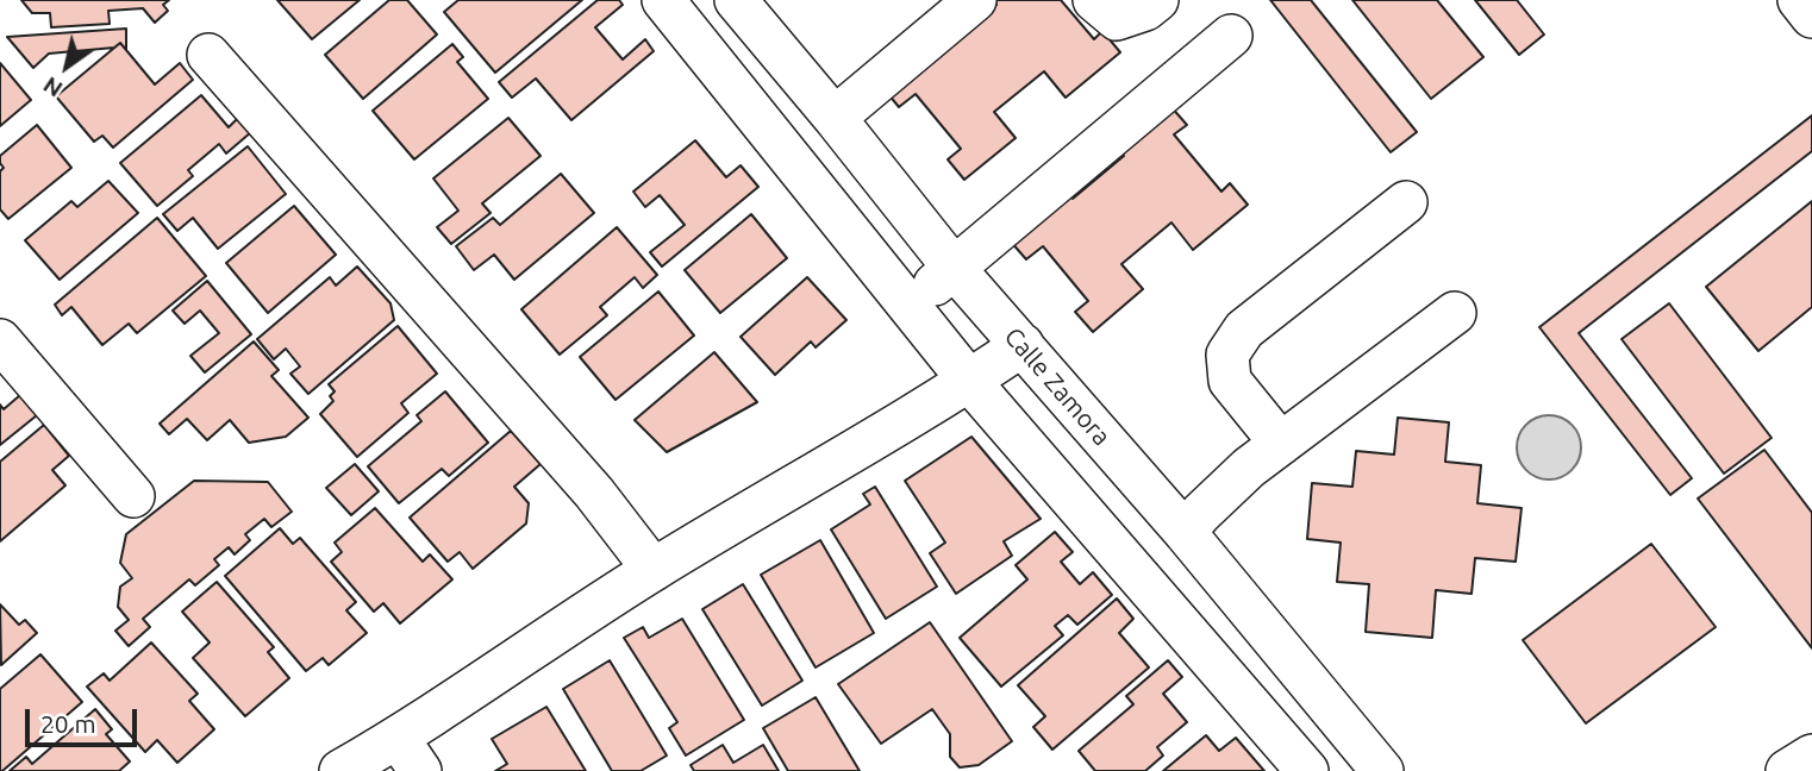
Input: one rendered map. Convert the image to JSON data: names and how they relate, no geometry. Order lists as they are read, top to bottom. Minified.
{"streets":{"street":["Calle Zamora"]},"scale_bar":"20 m","north":"bottom left"}
